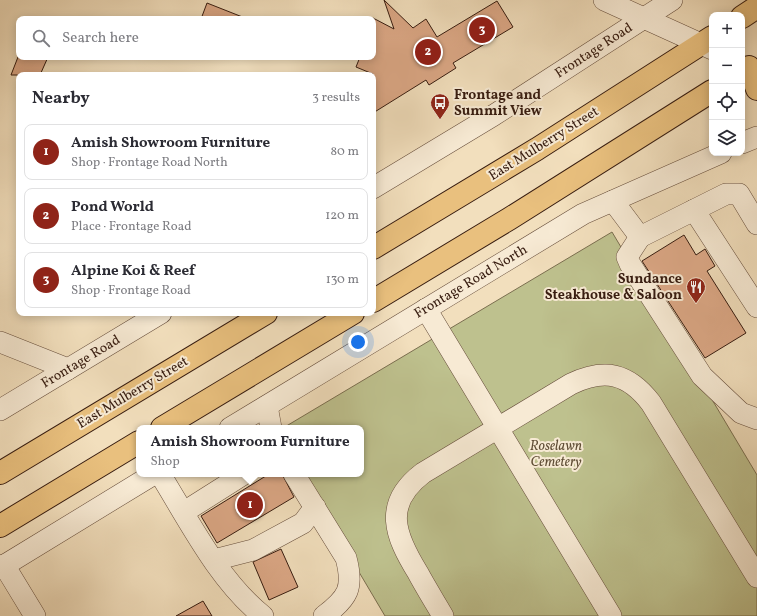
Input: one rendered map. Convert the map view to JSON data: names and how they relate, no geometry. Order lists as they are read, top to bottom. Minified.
{"streets":{"highway":["East Mulberry Street"],"street":["Frontage Road","Frontage Road North"]},"parks":["Roselawn Cemetery"],"places":{"bus stop":["Frontage and Summit View"],"restaurant":["Sundance Steakhouse & Saloon"]},"page":{"map_buttons":["+","−"],"pins":["3","2","1"],"search":"Search here","heading":["Nearby","3 results"],"list":[{"mark":"1","name":"Amish Showroom Furniture","note":"Shop · Frontage Road North","value":"80 m"},{"mark":"2","name":"Pond World","note":"Place · Frontage Road","value":"120 m"},{"mark":"3","name":"Alpine Koi & Reef","note":"Shop · Frontage Road","value":"130 m"}],"popup":["Amish Showroom Furniture","Shop"]}}
